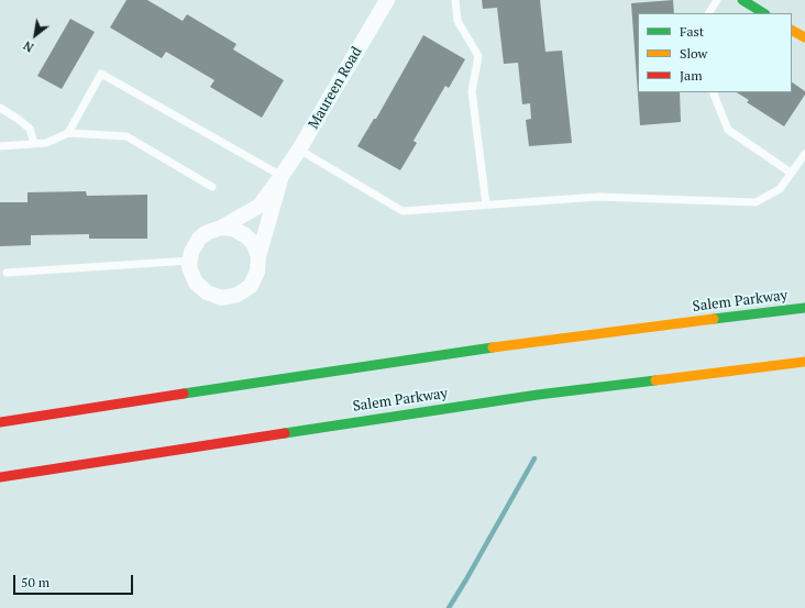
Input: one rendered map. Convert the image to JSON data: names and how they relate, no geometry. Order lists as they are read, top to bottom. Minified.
{"streets":{"main road":["Salem Parkway"],"street":["Maureen Road"]},"legend":["Fast","Slow","Jam"],"scale_bar":"50 m","north":"bottom left"}
